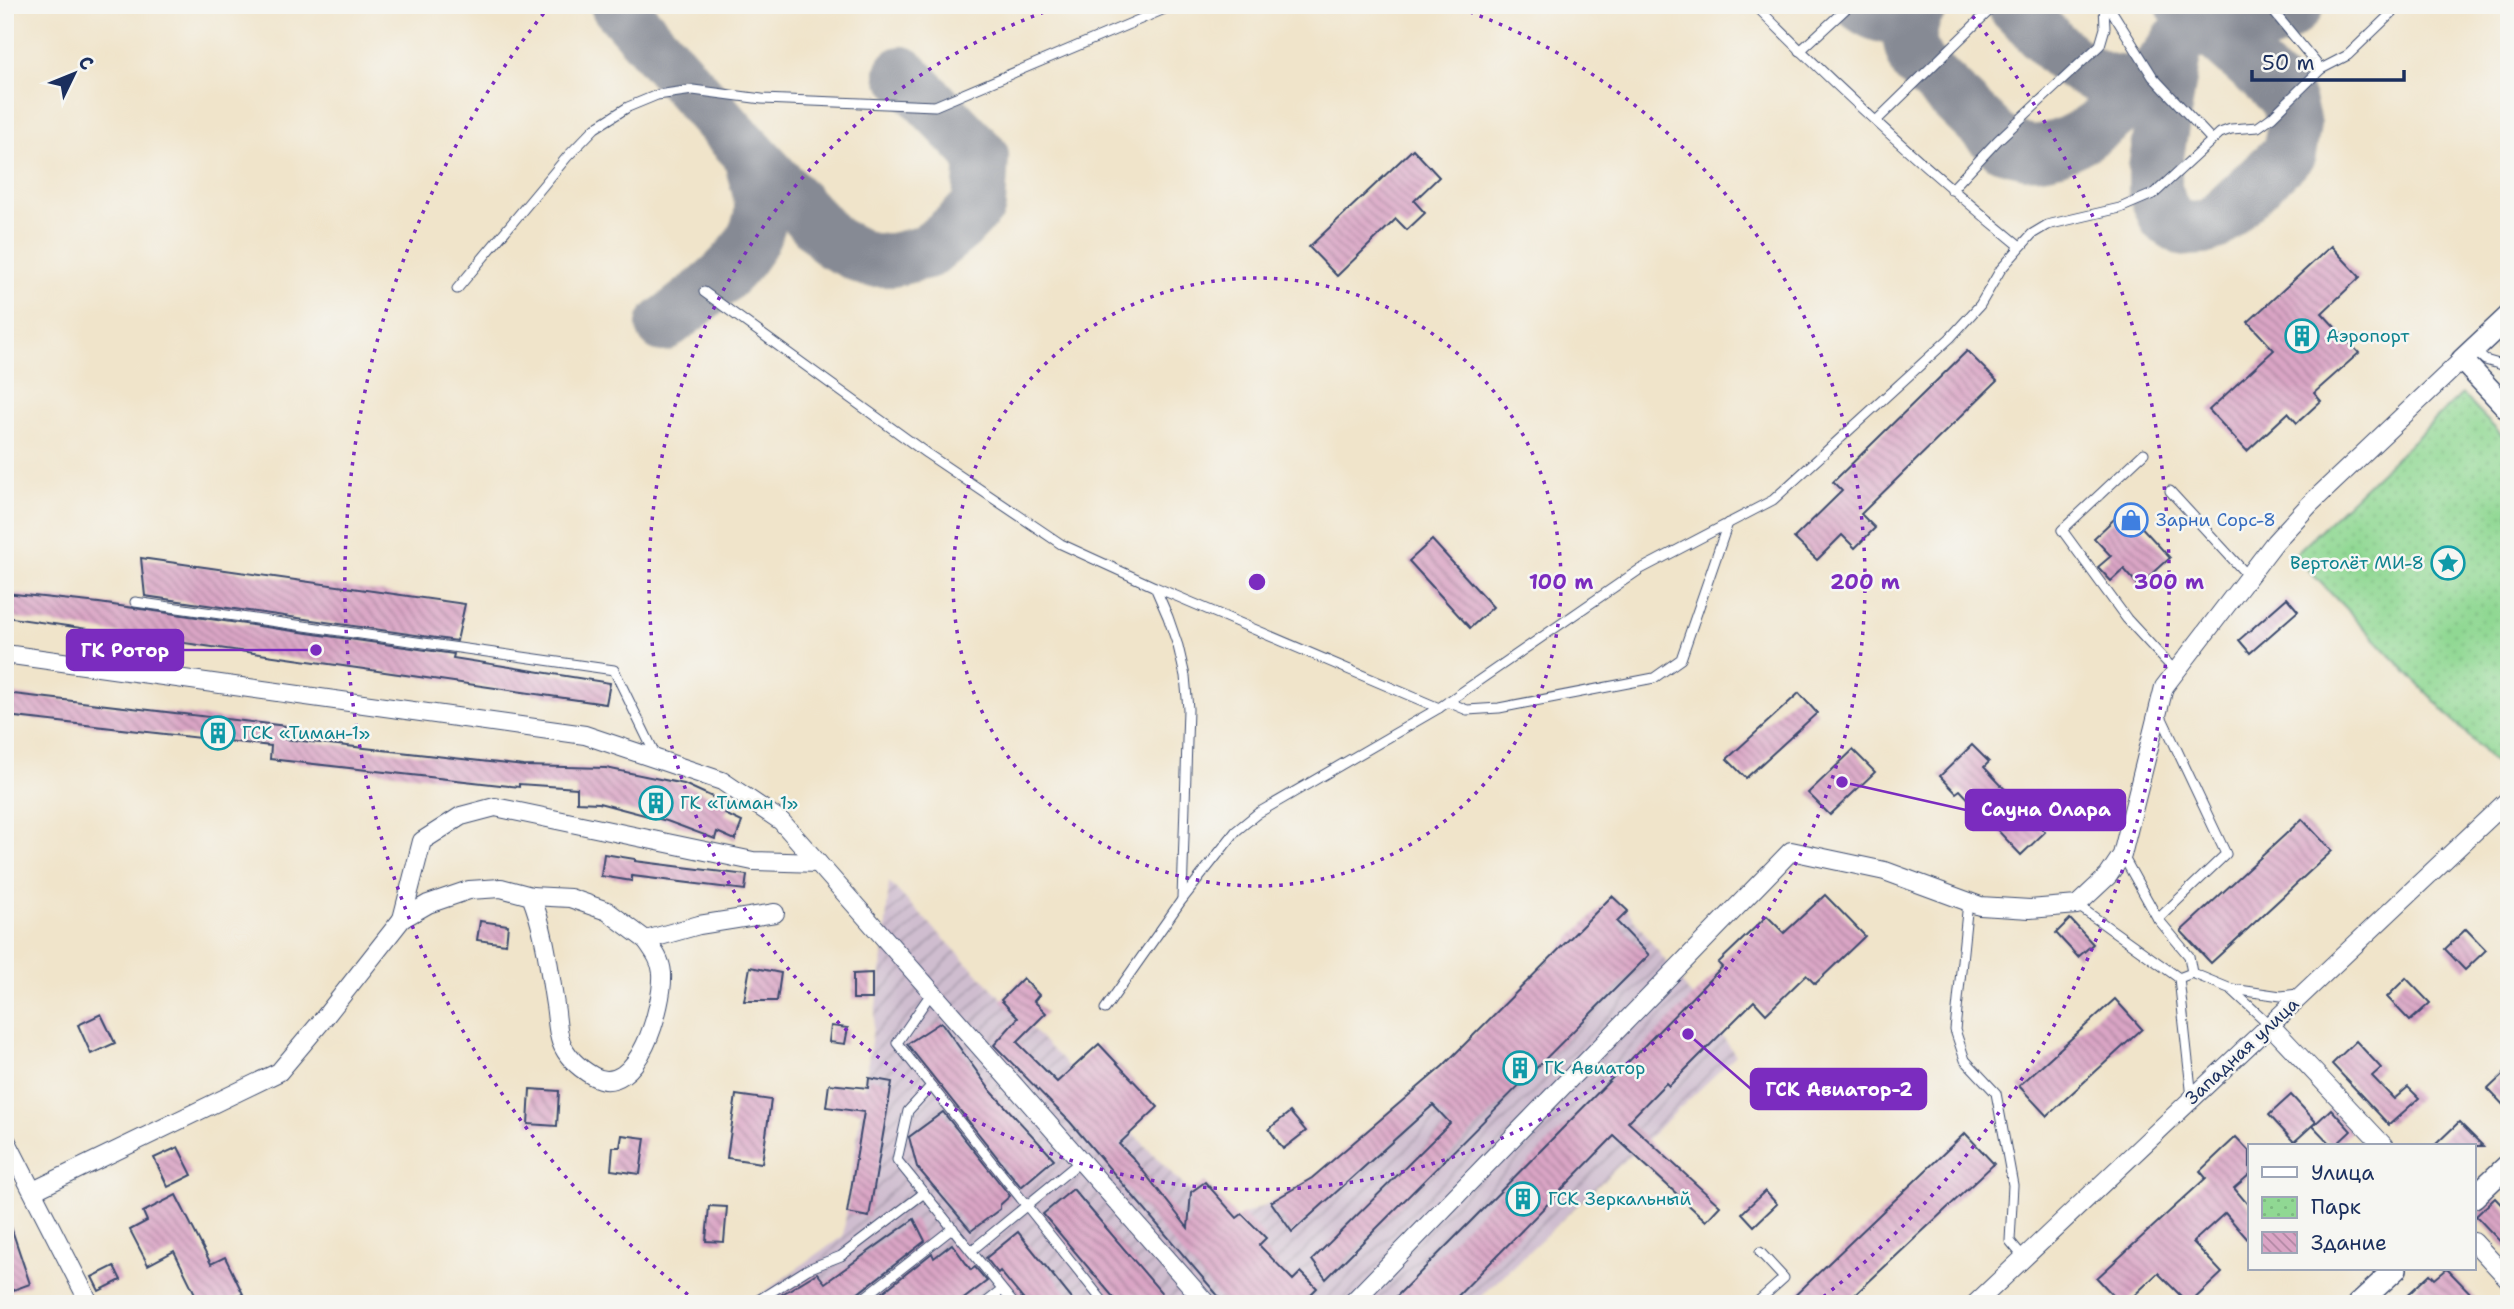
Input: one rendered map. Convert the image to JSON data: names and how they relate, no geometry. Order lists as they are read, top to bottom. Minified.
{"streets":{"street":["Западная улица"]},"places":{"building":["Аэропорт","ГСК «Тиман-1»","ГК «Тиман 1»","ГК Авиатор","ГСК Зеркальный"],"shop":["Зарни Сорс-8"],"place":["Вертолёт МИ-8"],"other":["ГК Ротор","Сауна Олара","ГСК Авиатор-2"]},"legend":["Улица","Парк","Здание"],"scale_bar":"50 m","north":"top right","rings":["100 m","200 m","300 m"]}
